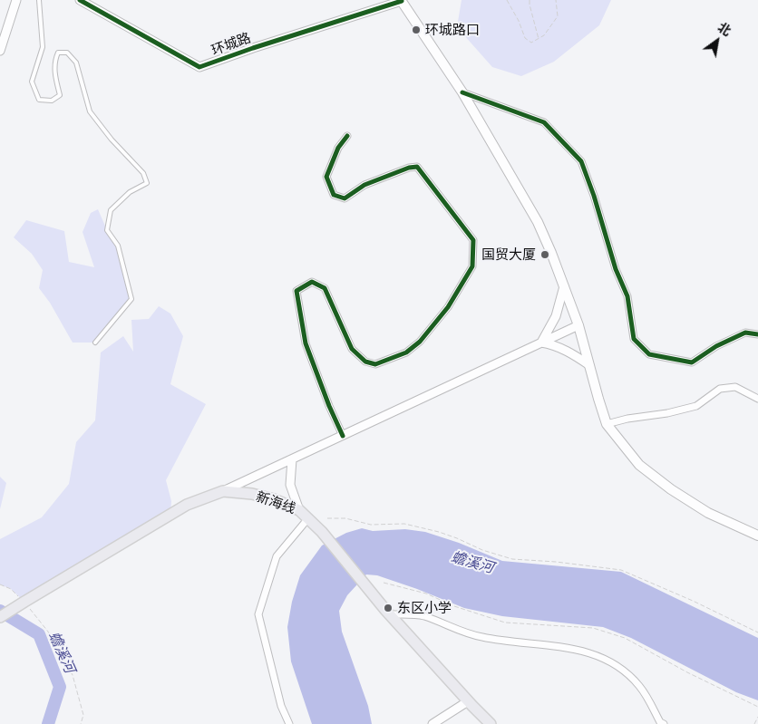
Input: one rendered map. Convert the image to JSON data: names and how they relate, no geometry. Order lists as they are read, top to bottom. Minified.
{"streets":{"main road":["新海线"],"street":["环城路"]},"water":["蟾溪河"],"places":["环城路口","国贸大厦","东区小学"],"north":"top right"}
